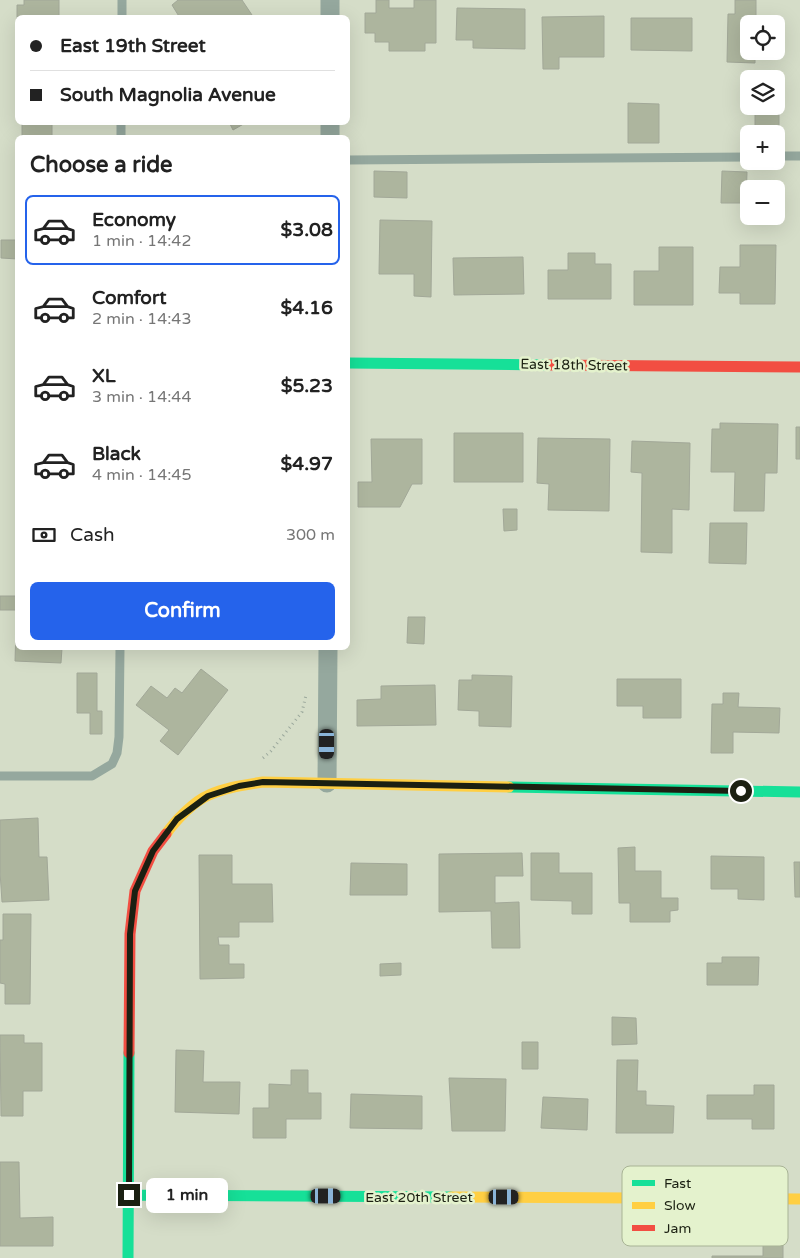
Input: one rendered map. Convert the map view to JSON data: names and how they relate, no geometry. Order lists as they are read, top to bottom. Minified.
{"streets":{"street":["East 18th Street","East 20th Street"]},"legend":["Fast","Slow","Jam"],"page":{"map_buttons":["+","−"],"banner":["East 19th Street","South Magnolia Avenue"],"heading":"Choose a ride","list":[{"name":"Economy","note":"1 min · 14:42","value":"$3.08"},{"name":"Comfort","note":"2 min · 14:43","value":"$4.16"},{"name":"XL","note":"3 min · 14:44","value":"$5.23"},{"name":"Black","note":"4 min · 14:45","value":"$4.97"}],"pay":["Cash","300 m"],"buttons":"Confirm","bubble":"1 min"}}
